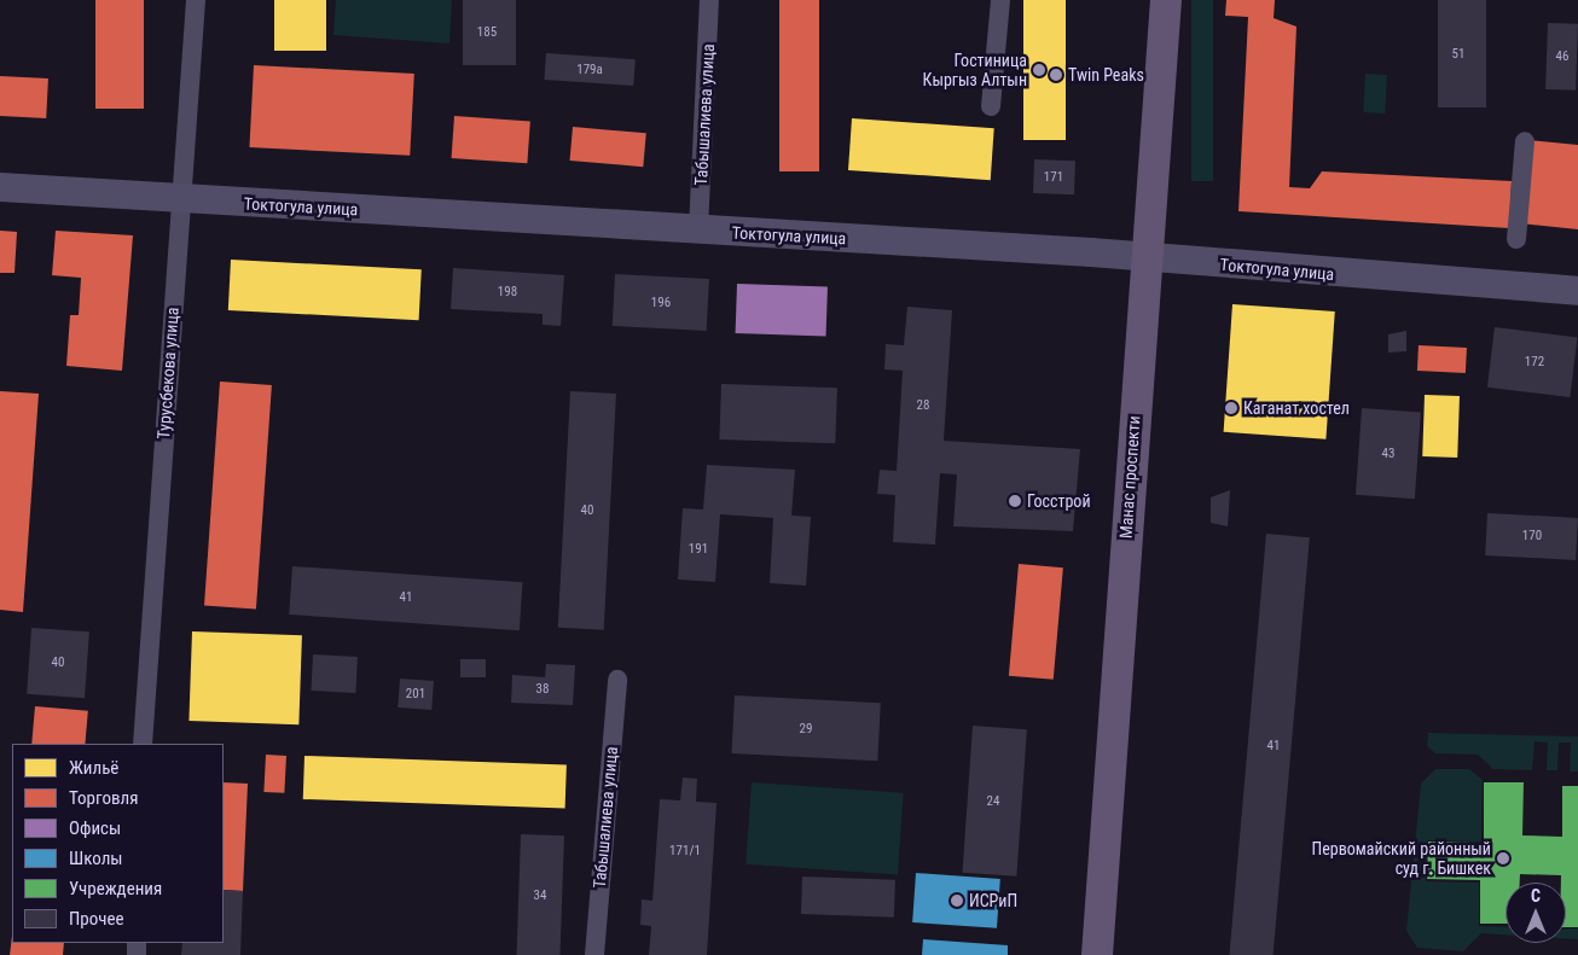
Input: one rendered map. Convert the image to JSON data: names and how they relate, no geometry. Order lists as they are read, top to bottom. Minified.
{"streets":{"main road":["Токтогула улица","Манас проспекти"],"street":["Табышалиева улица","Турусбекова улица"]},"crossings":[["Табышалиева улица","Токтогула улица"],["Токтогула улица","Турусбекова улица"],["Токтогула улица","Манас проспекти"]],"places":["Гостиница Кыргыз Алтын","Twin Peaks","Каганат хостел","Госстрой","Первомайский районный суд г. Бишкек","ИСРиП"],"house_numbers":["185","51","46","179а","171","198","196","172","28","43","40","170","191","41","40","38","201","29","41","24","171/1","34"],"legend":["Жильё","Торговля","Офисы","Школы","Учреждения","Прочее"],"north":"top"}
